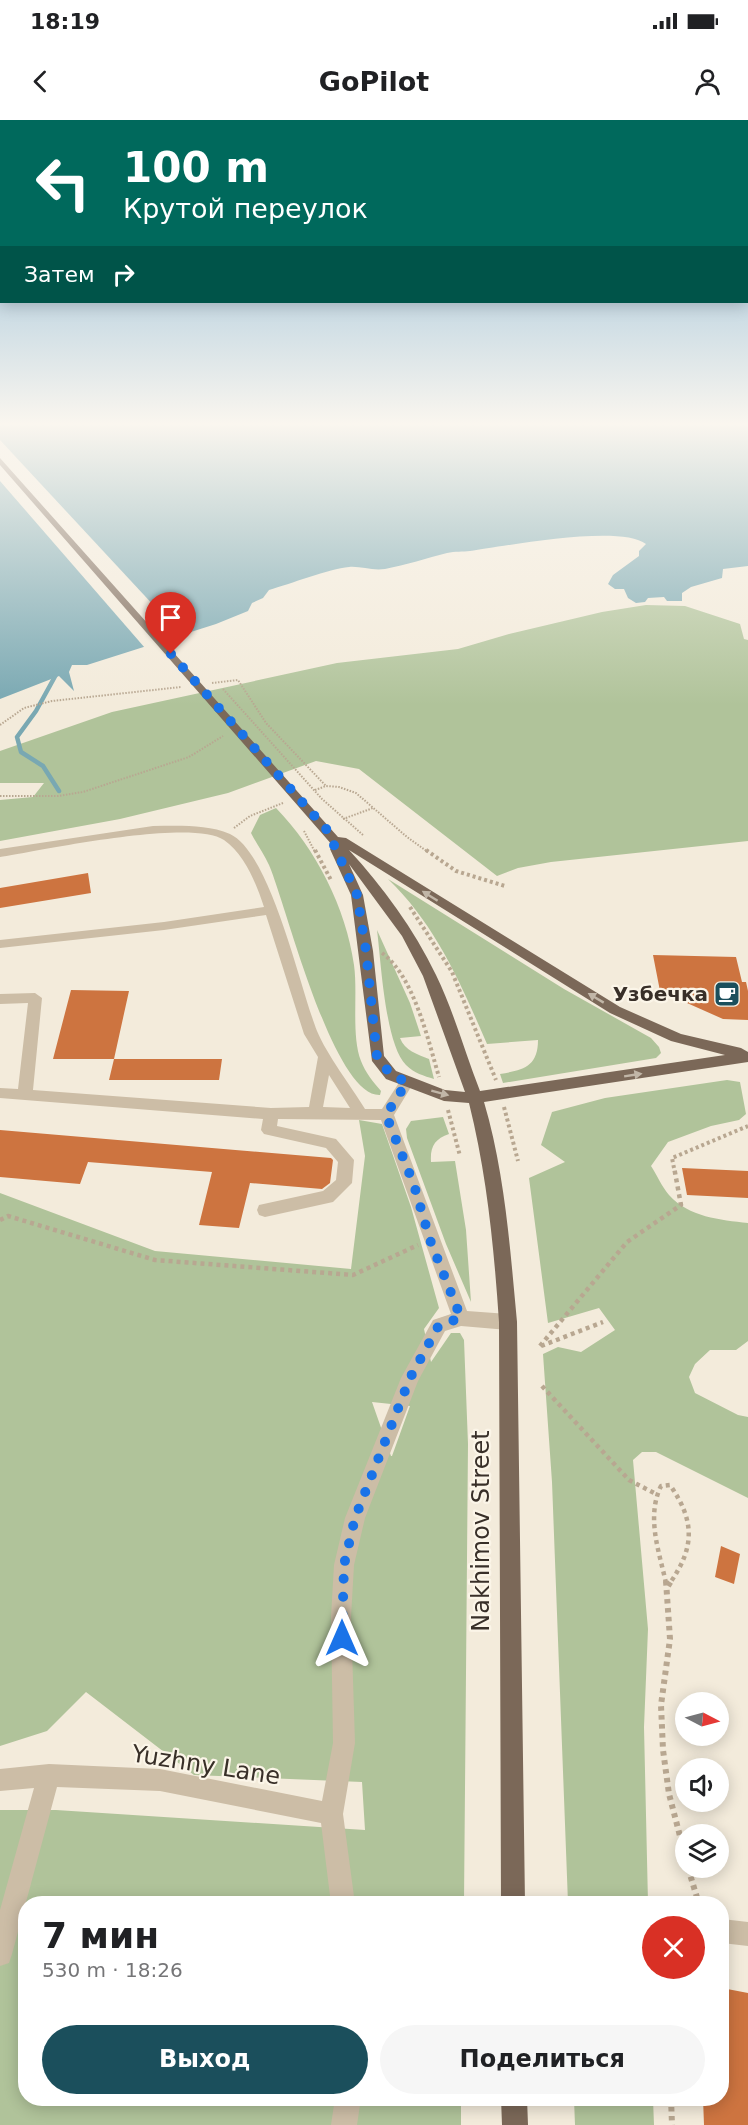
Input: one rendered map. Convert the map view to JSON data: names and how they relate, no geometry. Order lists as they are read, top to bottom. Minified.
{"streets":{"main road":["Nakhimov Street"],"street":["Yuzhny Lane"]},"places":{"cafe":["Узбечка"]},"north":"right","page":{"status":"18:19","header":"GoPilot","turn":["100 m","Крутой переулок"],"then":"Затем","heading":["7 мин","530 m · 18:26"],"buttons":["Выход","Поделиться"]}}
